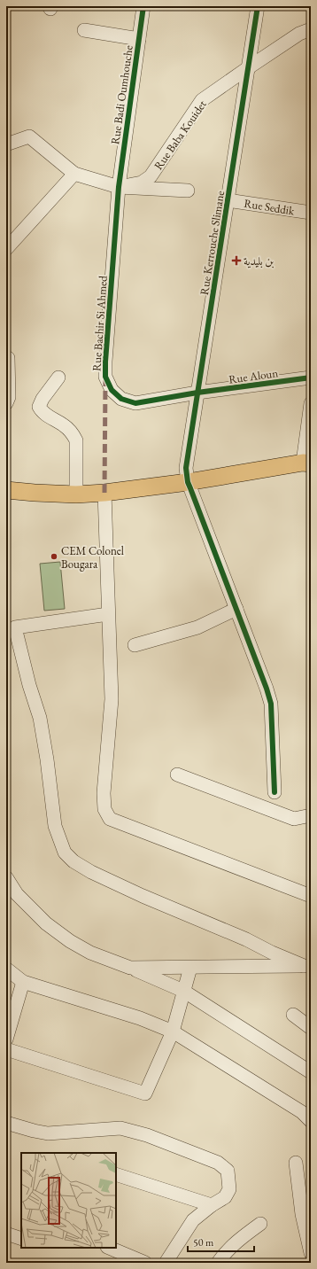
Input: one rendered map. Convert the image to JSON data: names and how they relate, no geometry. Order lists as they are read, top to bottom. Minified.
{"streets":{"street":["Rue Badi Oumhouche","Rue Baba Kouidet","Rue Seddik","Rue Kerrouche Slimane","Rue Bachir Si Ahmed","Rue Aloun"]},"crossings":[["Rue Badi Oumhouche","Rue Baba Kouidet"],["Rue Badi Oumhouche","Rue Bachir Si Ahmed"],["Rue Baba Kouidet","Rue Kerrouche Slimane"],["Rue Baba Kouidet","Rue Bachir Si Ahmed"],["Rue Seddik","Rue Kerrouche Slimane"],["Rue Kerrouche Slimane","Rue Bachir Si Ahmed"],["Rue Kerrouche Slimane","Rue Aloun"],["Rue Bachir Si Ahmed","Rue Aloun"]],"places":{"health":["بن بليدية"],"other":["CEM Colonel Bougara"]},"scale_bar":"50 m"}
